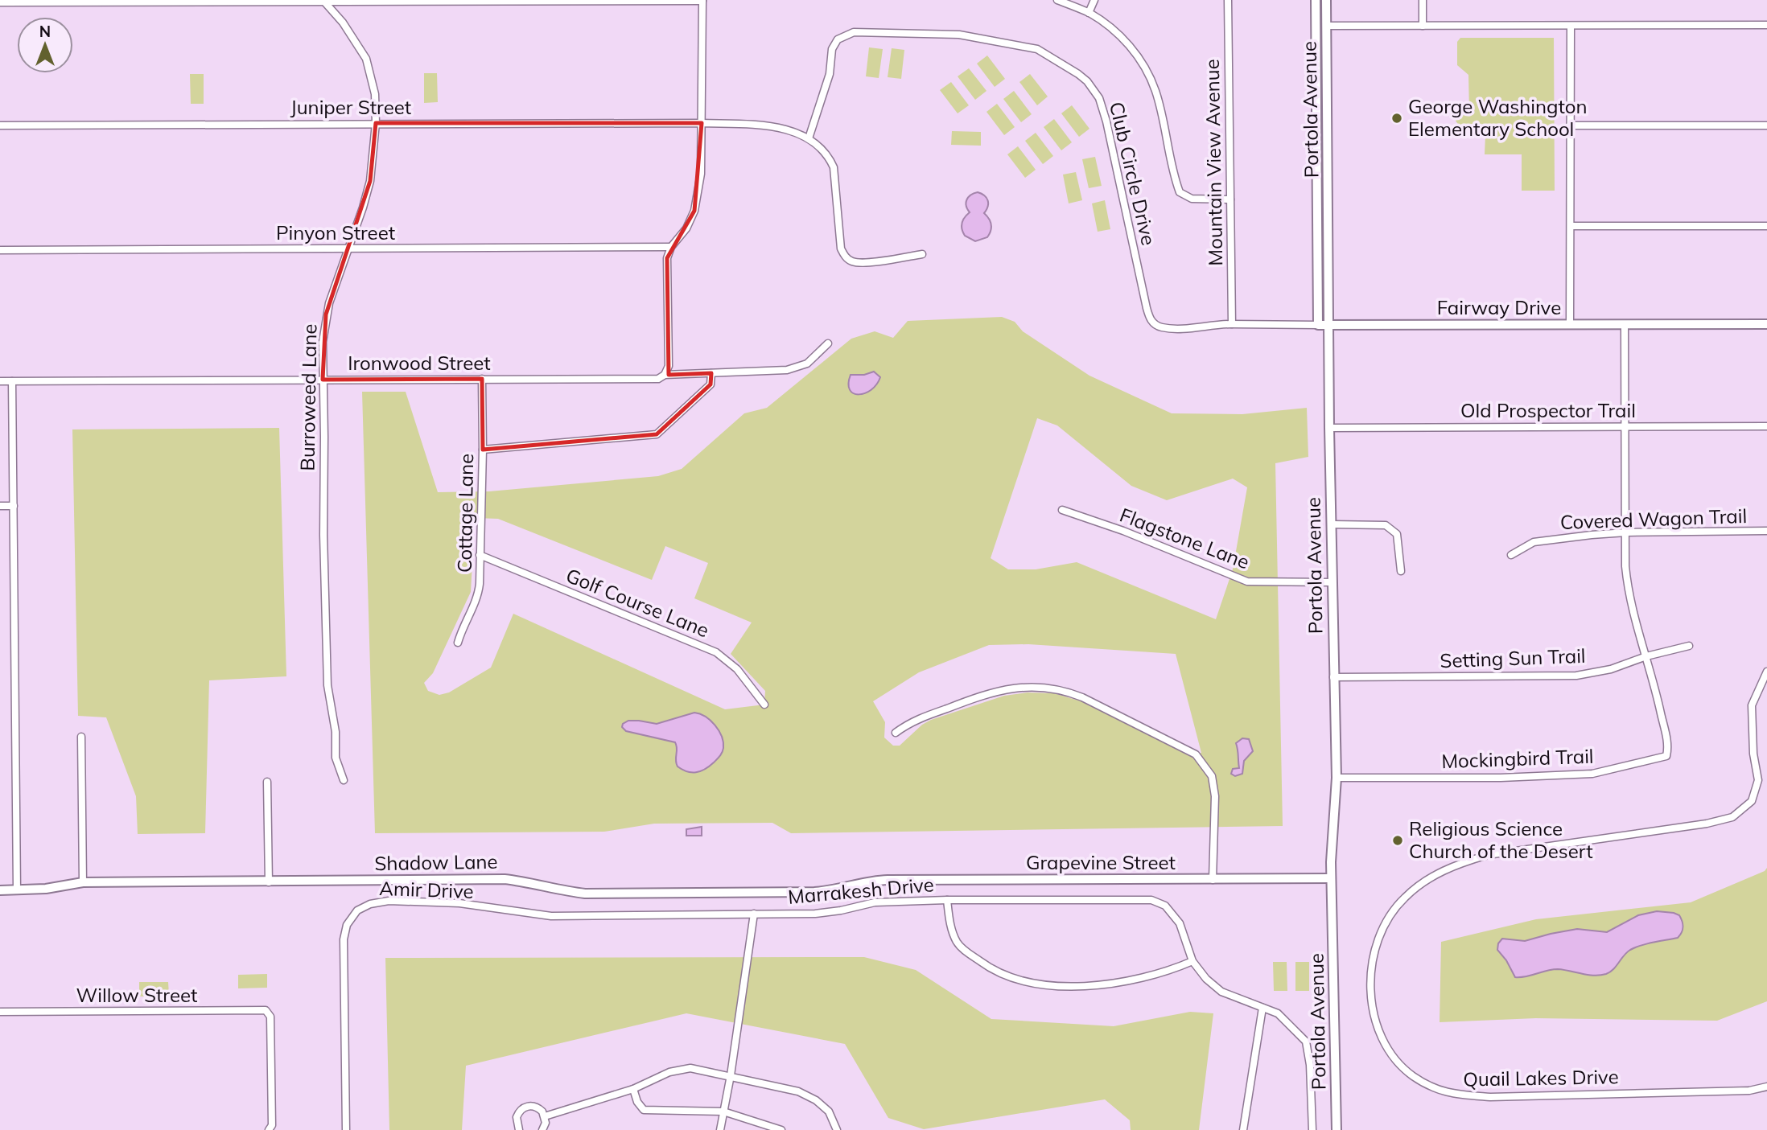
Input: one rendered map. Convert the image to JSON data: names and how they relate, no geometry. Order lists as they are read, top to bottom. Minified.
{"streets":{"street":["Juniper Street","Portola Avenue","Mountain View Avenue","Club Circle Drive","Pinyon Street","Fairway Drive","Ironwood Street","Burroweed Lane","Old Prospector Trail","Cottage Lane","Covered Wagon Trail","Flagstone Lane","Golf Course Lane","Setting Sun Trail","Mockingbird Trail","Shadow Lane","Grapevine Street","Amir Drive","Marrakesh Drive","Willow Street","Quail Lakes Drive"]},"crossings":[["Juniper Street","Club Circle Drive"],["Juniper Street","Burroweed Lane"],["Portola Avenue","Fairway Drive"],["Portola Avenue","Old Prospector Trail"],["Portola Avenue","Flagstone Lane"],["Portola Avenue","Setting Sun Trail"],["Portola Avenue","Mockingbird Trail"],["Portola Avenue","Grapevine Street"],["Mountain View Avenue","Club Circle Drive"],["Mountain View Avenue","Fairway Drive"],["Club Circle Drive","Fairway Drive"],["Pinyon Street","Burroweed Lane"],["Ironwood Street","Burroweed Lane"],["Ironwood Street","Cottage Lane"],["Cottage Lane","Golf Course Lane"],["Setting Sun Trail","Mockingbird Trail"],["Shadow Lane","Grapevine Street"],["Amir Drive","Marrakesh Drive"]],"places":["George Washington Elementary School","Religious Science Church of the Desert"],"north":"top"}
